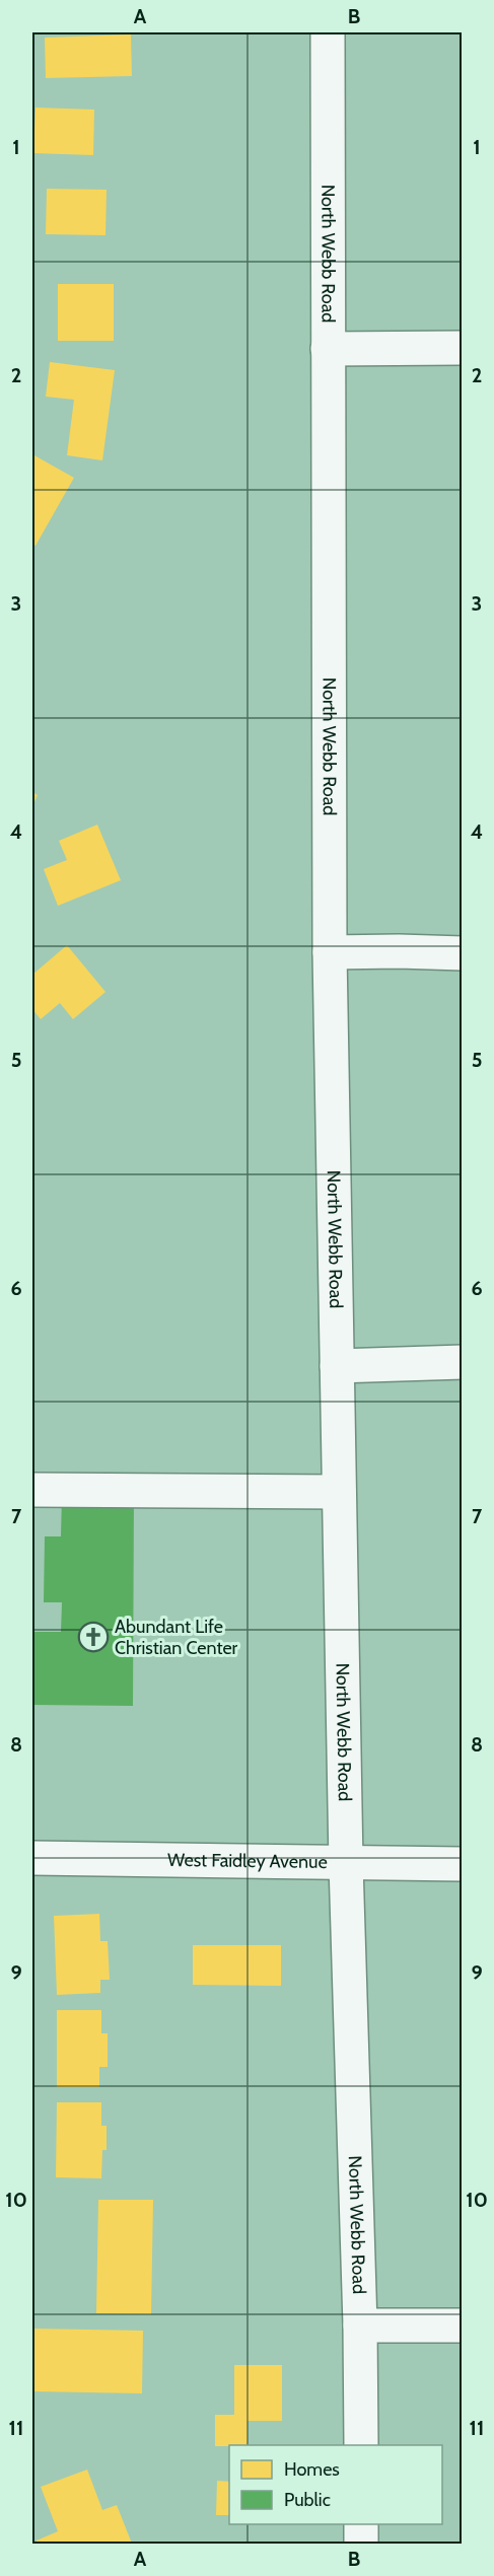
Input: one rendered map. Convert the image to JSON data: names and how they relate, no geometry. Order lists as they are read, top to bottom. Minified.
{"streets":{"main road":["North Webb Road","West Faidley Avenue"]},"crossings":[["North Webb Road","West Faidley Avenue"]],"places":{"church":["Abundant Life Christian Center"]},"legend":["Homes","Public"],"grid":{"columns":["A","B"],"rows":["1","2","3","4","5","6","7","8","9","10","11"]}}
